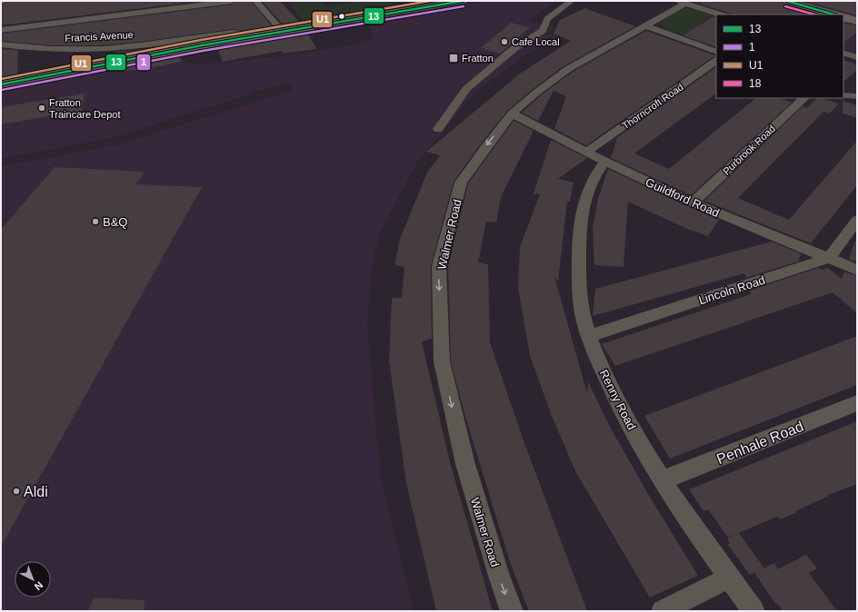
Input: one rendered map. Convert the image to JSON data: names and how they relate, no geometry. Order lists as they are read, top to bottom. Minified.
{"streets":{"street":["Francis Avenue","Thorncroft Road","Purbrook Road","Guildford Road","Walmer Road","Lincoln Road","Renny Road","Penhale Road"]},"crossings":[["Thorncroft Road","Guildford Road"],["Purbrook Road","Guildford Road"],["Guildford Road","Walmer Road"],["Guildford Road","Lincoln Road"],["Guildford Road","Renny Road"],["Lincoln Road","Renny Road"],["Renny Road","Penhale Road"]],"one_way":["Walmer Road"],"places":{"other":["Cafe Local","Fratton Traincare Depot","B&Q","Aldi"],"transit":["Fratton"]},"lines":["transit line 13","transit line U1","transit line 1","transit line 18"],"legend":["13","1","U1","18"],"north":"bottom right"}
